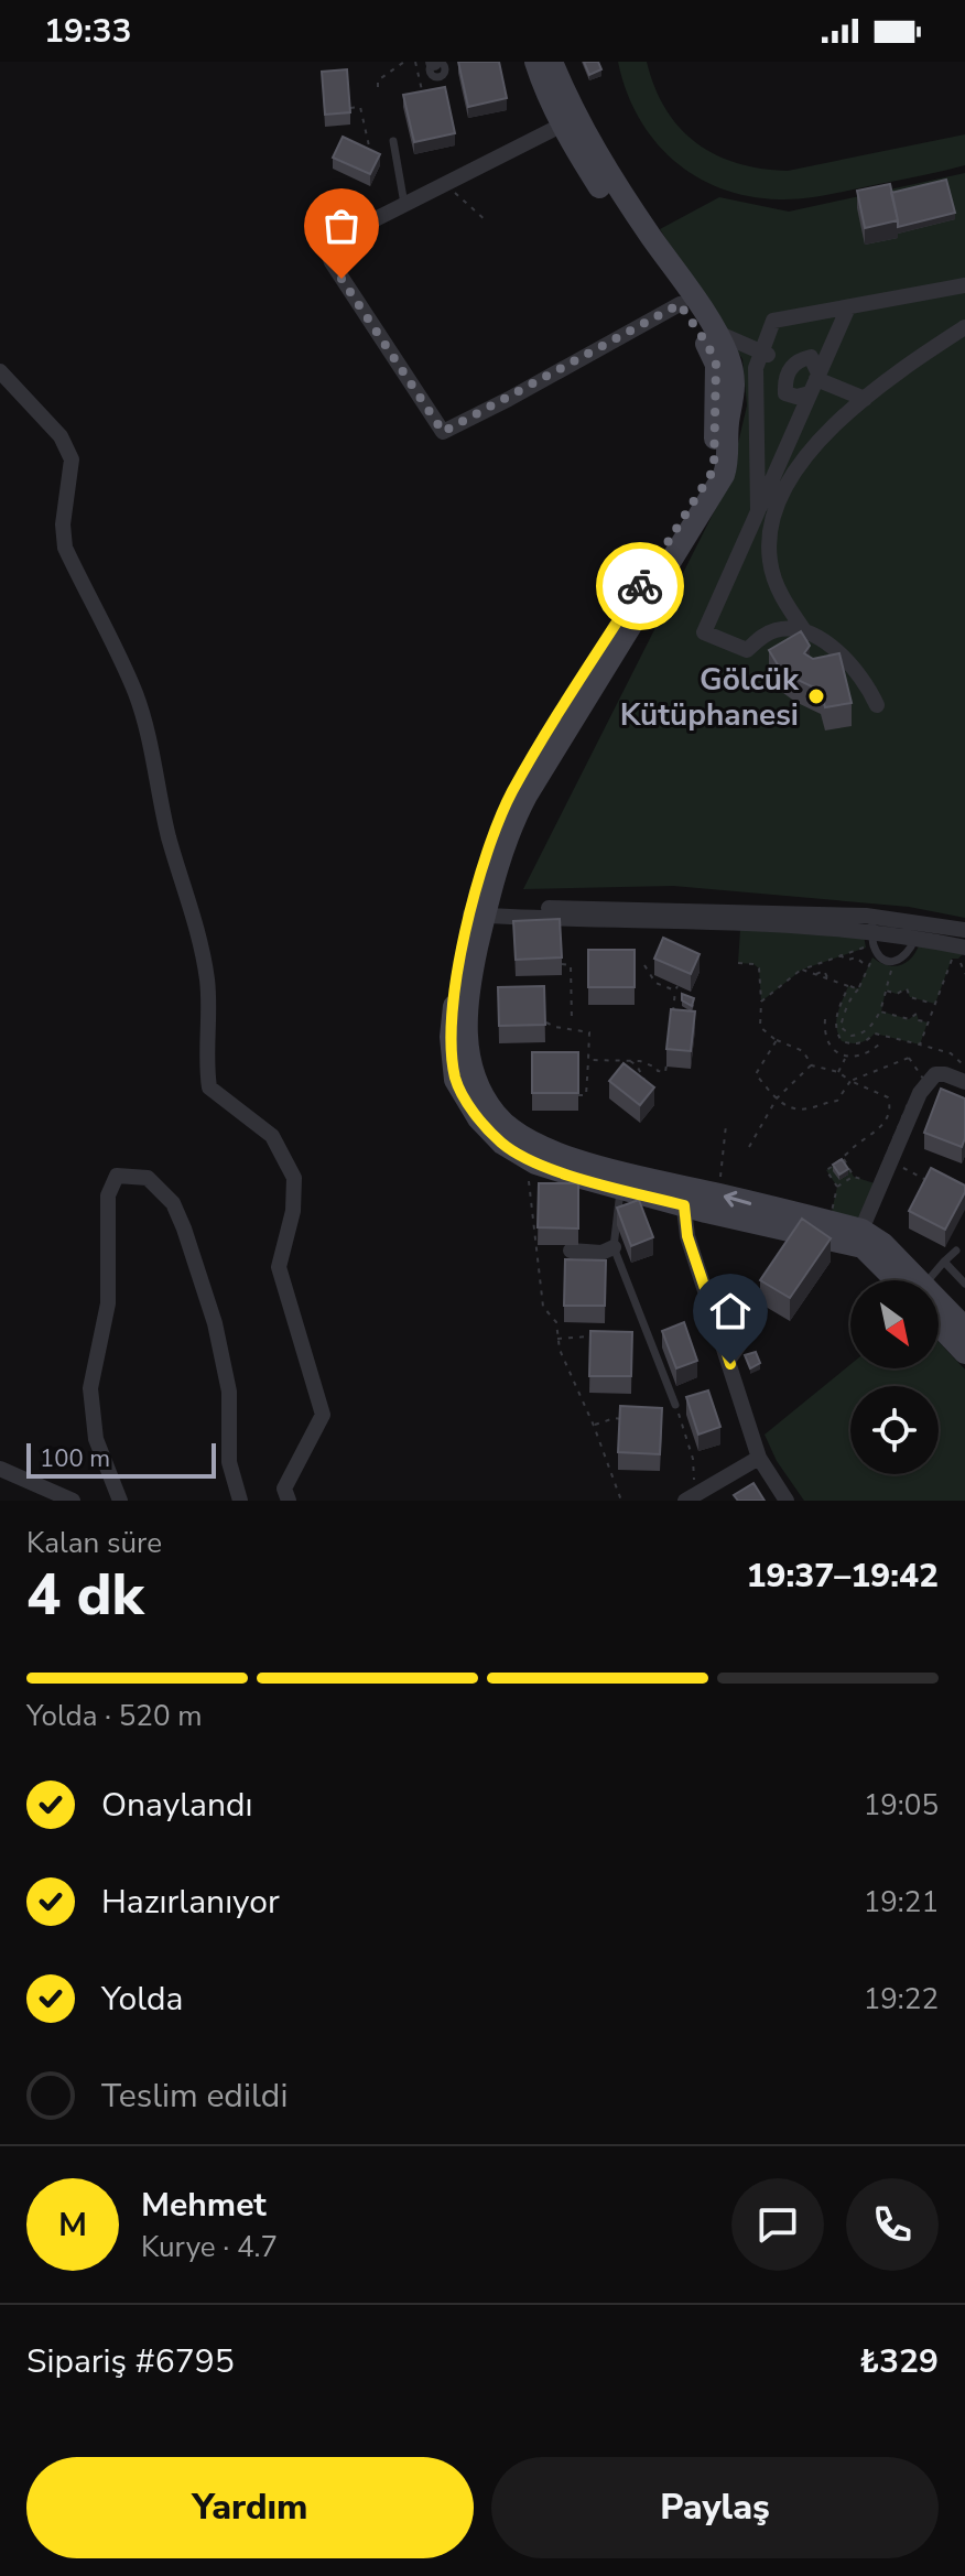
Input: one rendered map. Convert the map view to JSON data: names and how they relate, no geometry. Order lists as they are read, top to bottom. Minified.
{"places":["Gölcük Kütüphanesi"],"scale_bar":"100 m","north":"bottom right","page":{"status":"19:33","scale":"100 m","heading":["4 dk","Kalan süre","19:37–19:42"],"panel":["Mehmet","Kurye · 4.7","Sipariş #6795","₺329"],"bar":"Yolda · 520 m","list":[["Onaylandı","19:05"],["Hazırlanıyor","19:21"],["Yolda","19:22"],"Teslim edildi"],"round":"M","buttons":["Yardım","Paylaş"]}}
